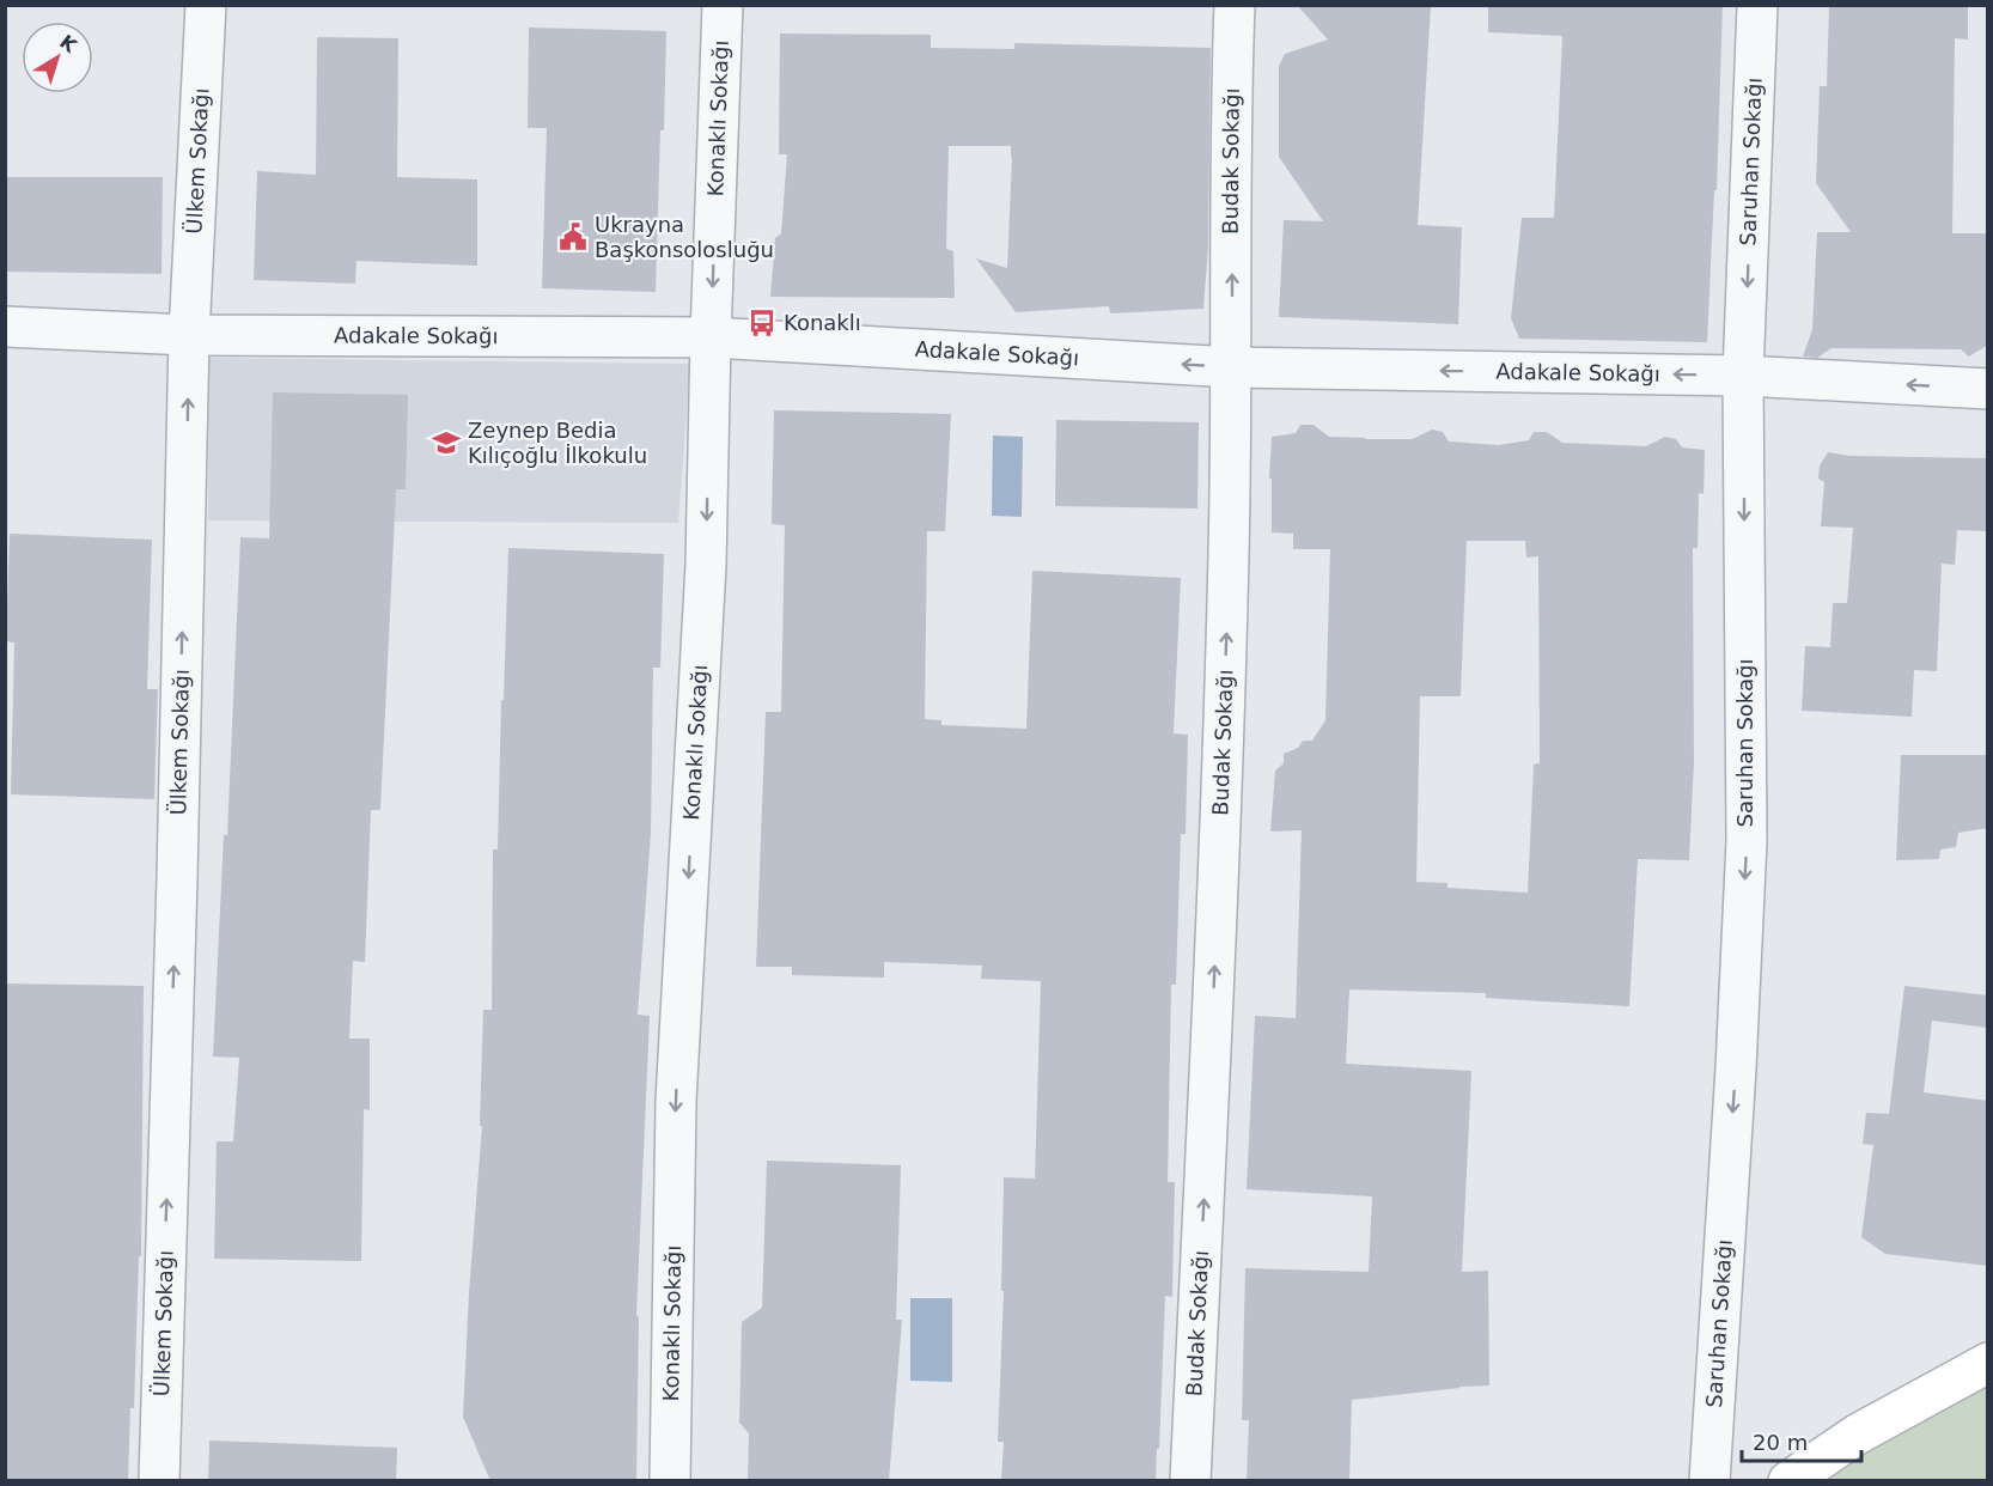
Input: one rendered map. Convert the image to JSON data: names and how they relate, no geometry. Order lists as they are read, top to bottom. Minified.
{"streets":{"street":["Konaklı Sokağı","Ülkem Sokağı","Budak Sokağı","Saruhan Sokağı","Adakale Sokağı"]},"crossings":[["Konaklı Sokağı","Adakale Sokağı"],["Ülkem Sokağı","Adakale Sokağı"],["Budak Sokağı","Adakale Sokağı"],["Saruhan Sokağı","Adakale Sokağı"]],"one_way":["Konaklı Sokağı","Ülkem Sokağı","Budak Sokağı","Saruhan Sokağı","Adakale Sokağı"],"places":{"public building":["Ukrayna Başkonsolosluğu"],"bus stop":["Konaklı"],"school or university":["Zeynep Bedia Kılıçoğlu İlkokulu"]},"scale_bar":"20 m","north":"top right"}
